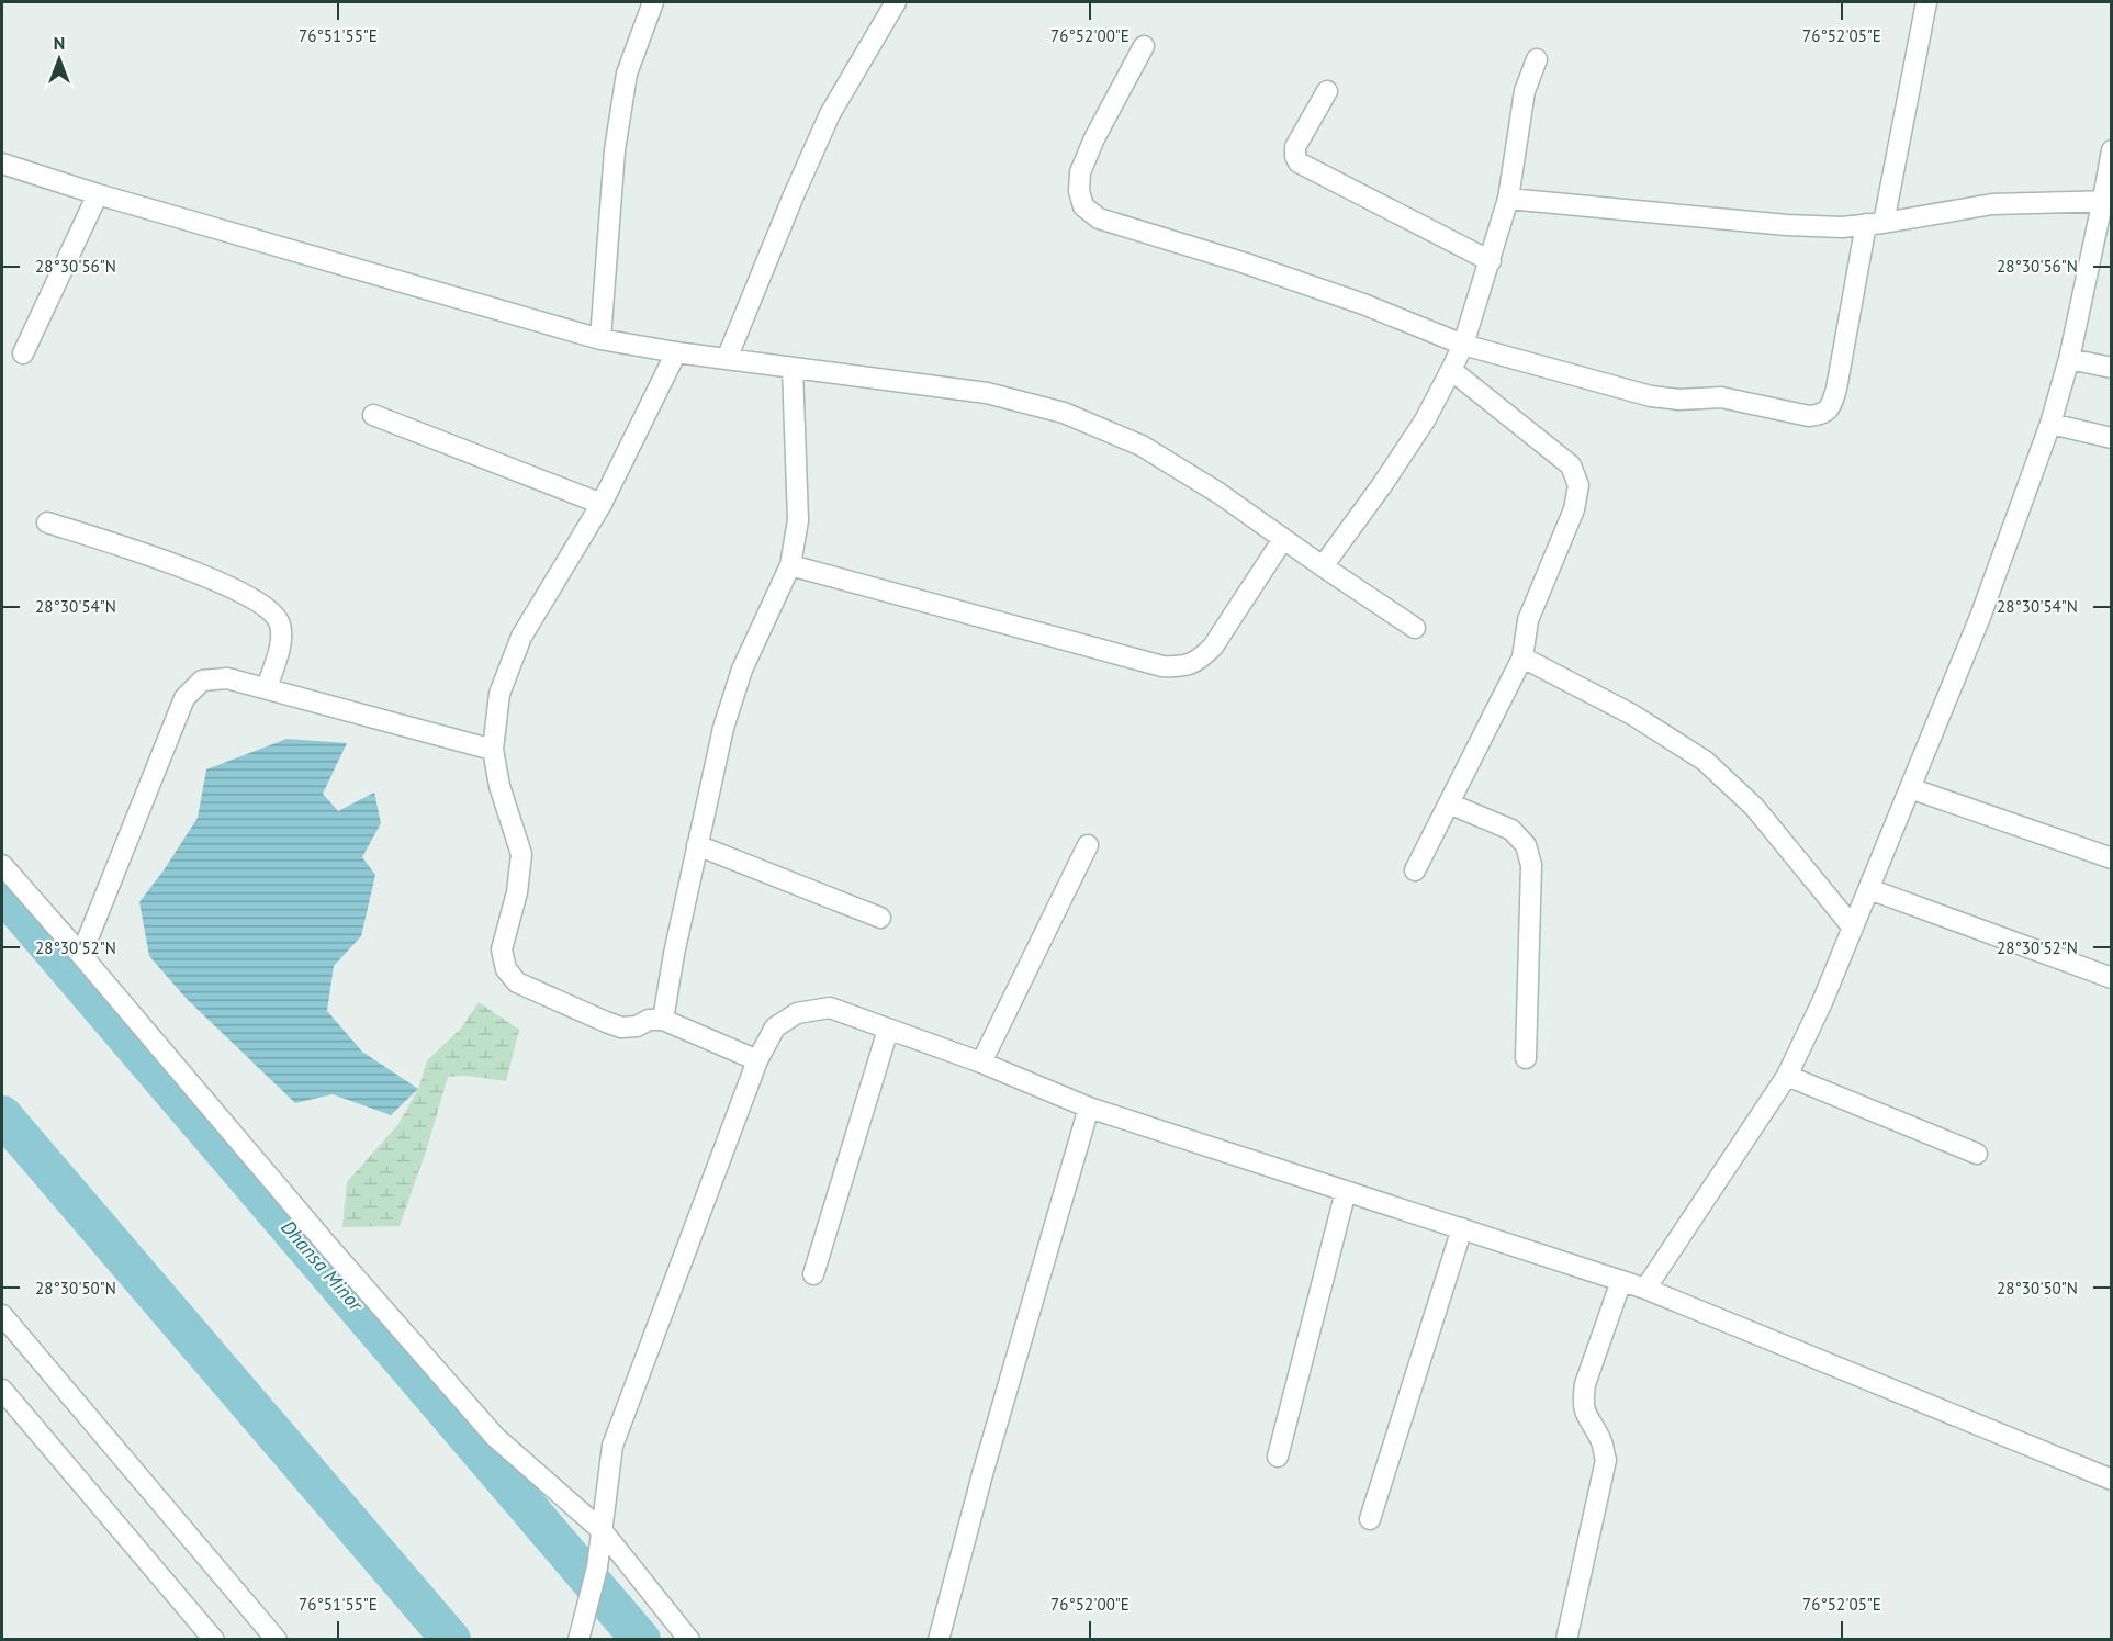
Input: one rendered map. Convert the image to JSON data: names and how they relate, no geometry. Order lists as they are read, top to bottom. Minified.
{"water":["Dhansa Minor"],"north":"top","coordinates":["76°51'55\"E","76°52'00\"E","76°52'05\"E","28°30'56\"N","28°30'54\"N","28°30'52\"N","28°30'50\"N"]}
